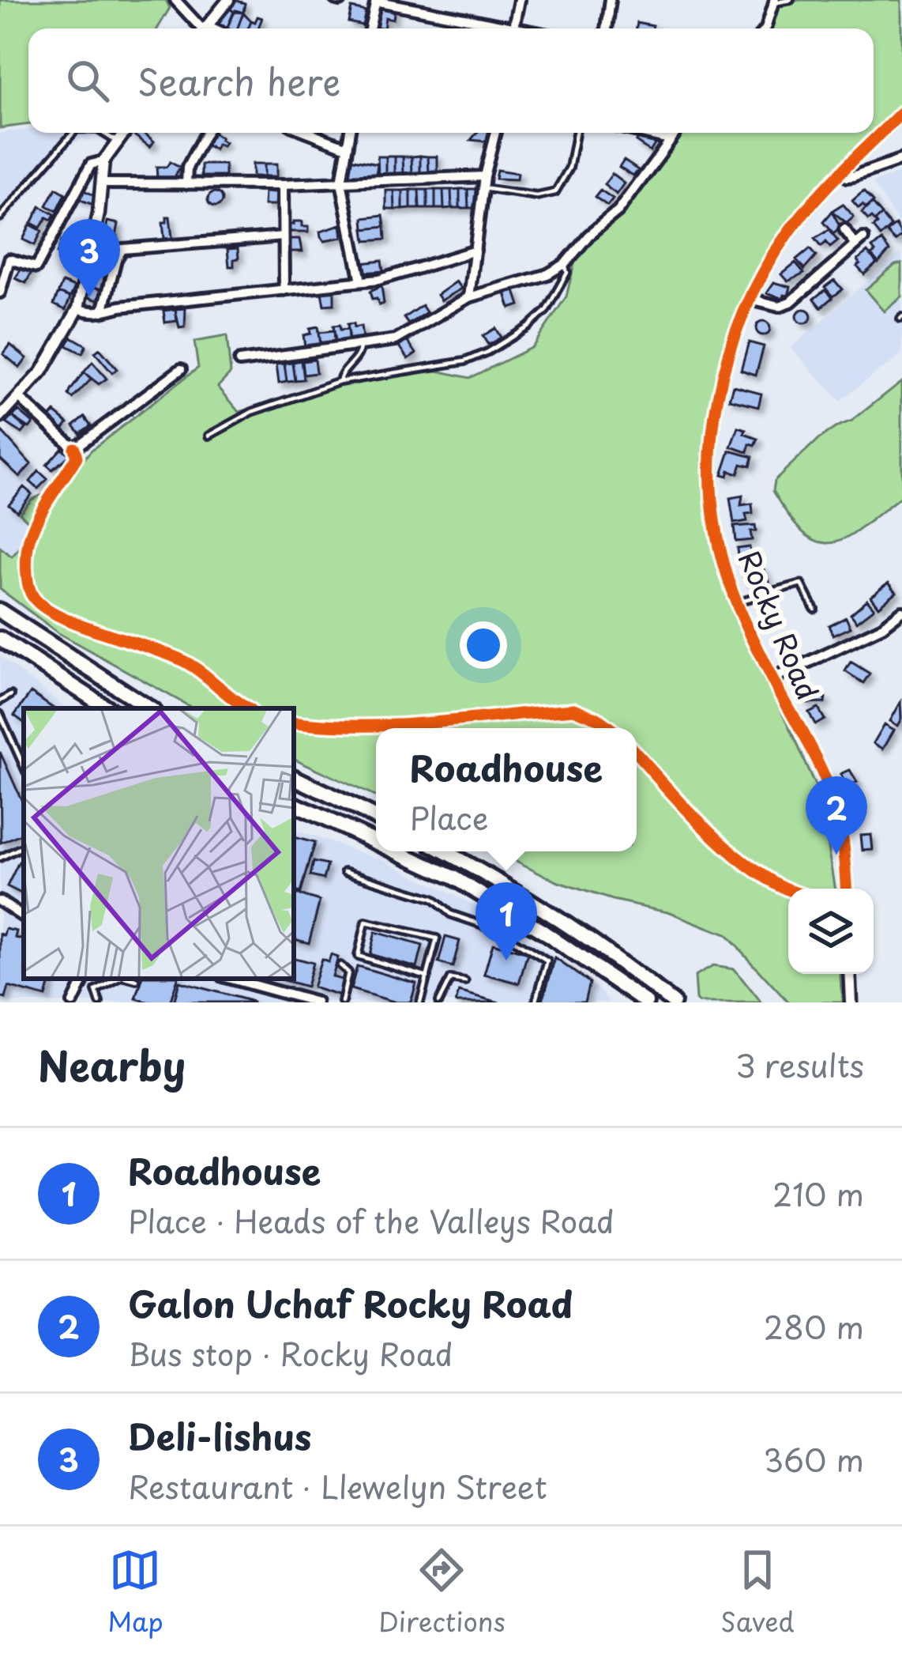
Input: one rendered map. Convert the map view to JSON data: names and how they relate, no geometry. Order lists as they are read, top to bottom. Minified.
{"streets":{"street":["Rocky Road"]},"page":{"search":"Search here","pins":["3","2","1"],"popup":["Roadhouse","Place"],"heading":["Nearby","3 results"],"list":[{"mark":"1","name":"Roadhouse","note":"Place · Heads of the Valleys Road","value":"210 m"},{"mark":"2","name":"Galon Uchaf Rocky Road","note":"Bus stop · Rocky Road","value":"280 m"},{"mark":"3","name":"Deli-lishus","note":"Restaurant · Llewelyn Street","value":"360 m"}],"nav":["Map","Directions","Saved"]}}
